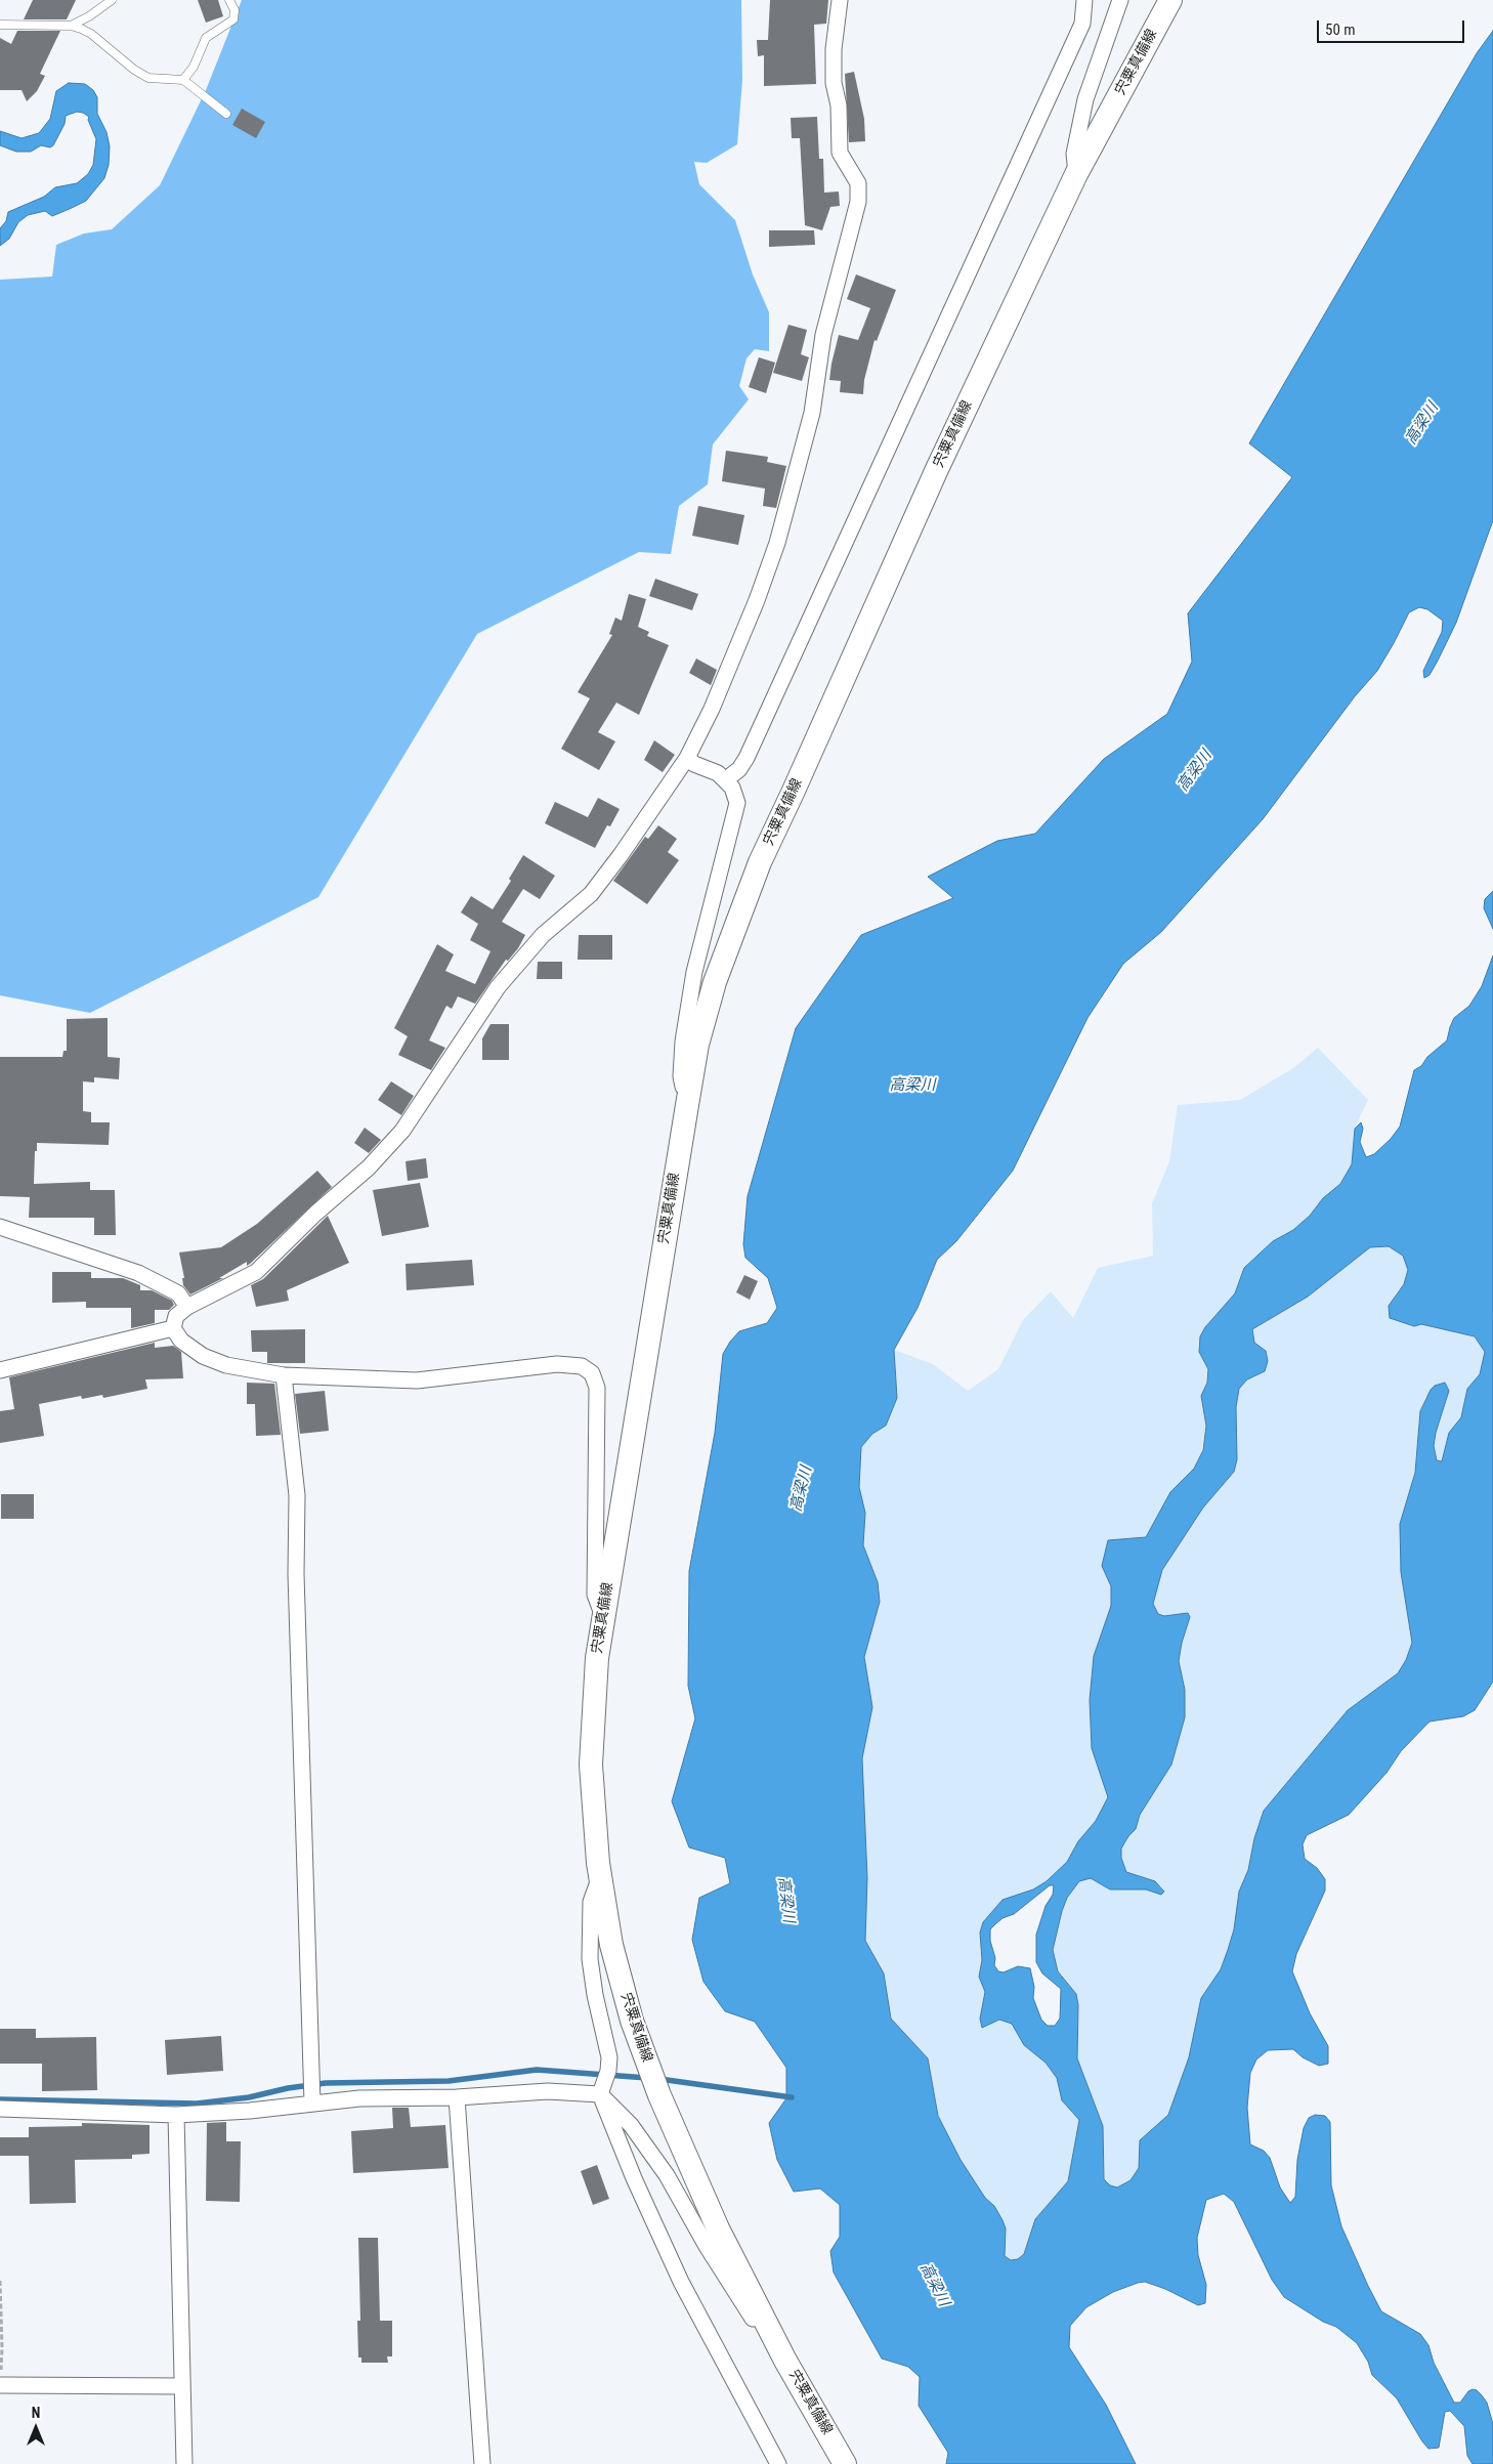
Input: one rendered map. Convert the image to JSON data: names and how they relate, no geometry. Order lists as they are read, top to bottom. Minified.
{"streets":{"main road":["宍粟真備線"]},"water":["高梁川"],"scale_bar":"50 m","north":"top"}
